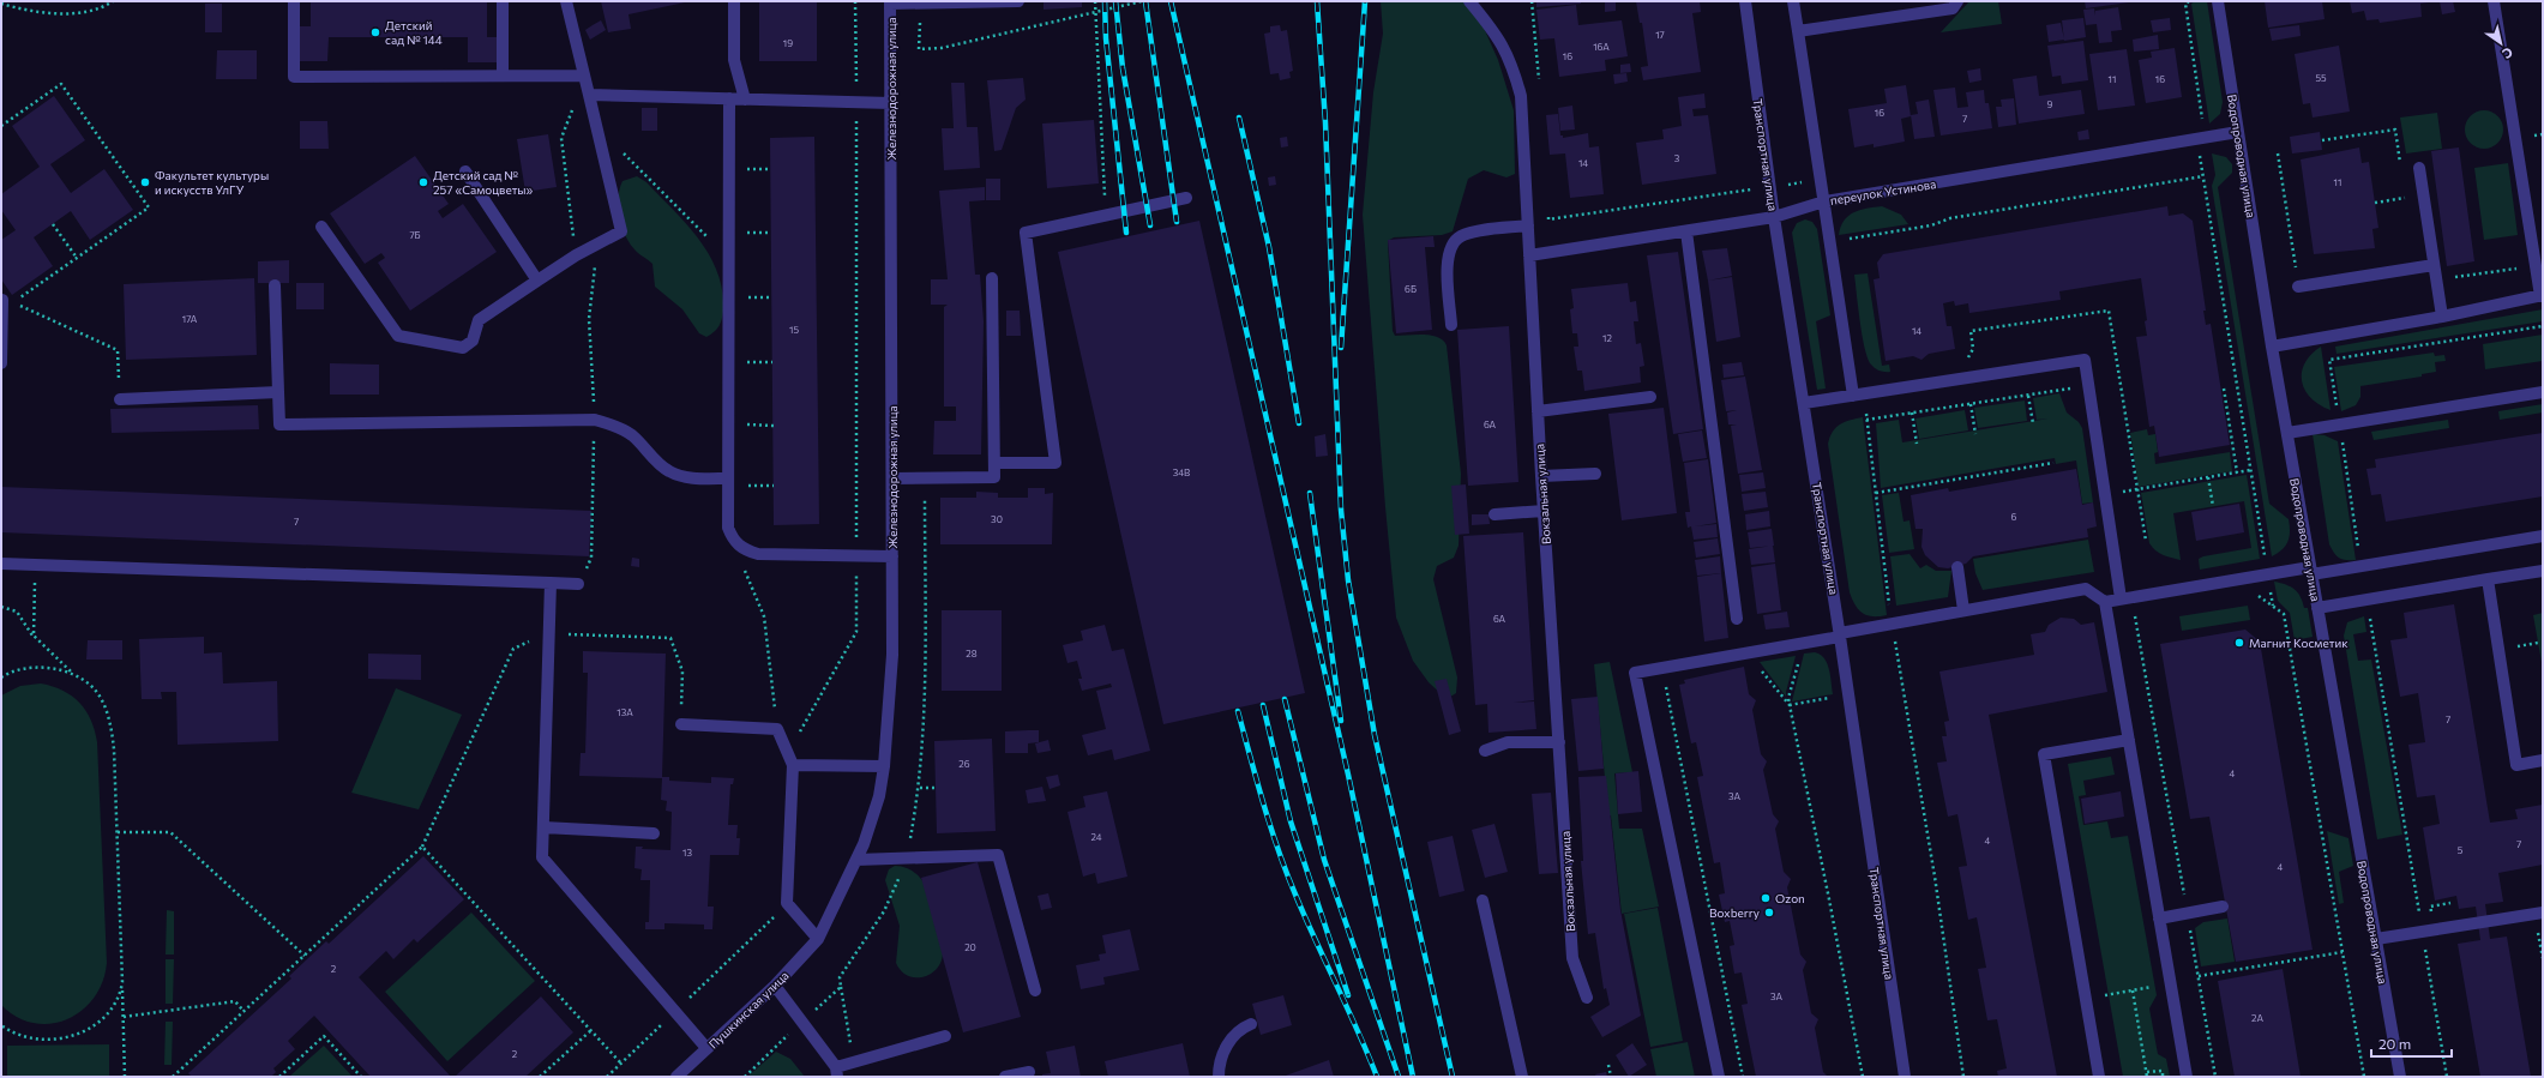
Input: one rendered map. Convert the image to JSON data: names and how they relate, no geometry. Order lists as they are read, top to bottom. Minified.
{"streets":{"street":["Железнодорожная улица","Транспортная улица","Водопроводная улица","переулок Устинова","Вокзальная улица","Пушкинская улица"]},"crossings":[["Железнодорожная улица","Пушкинская улица"],["Транспортная улица","переулок Устинова"],["Водопроводная улица","переулок Устинова"],["переулок Устинова","Вокзальная улица"]],"places":["Детский сад № 144","Факультет культуры и искусств УлГУ","Детский сад № 257 «Самоцветы»","Магнит Косметик","Ozon","Boxberry"],"house_numbers":["17","19","16А","16","55","11","16","9","16","7","3","14","11","7Б","6Б","17А","15","14","12","6А","34В","6","30","7","6А","28","13А","7","26","4","3А","24","4","7","5","13","4","20","2","3А","2А","2"],"scale_bar":"20 m","north":"bottom right"}
